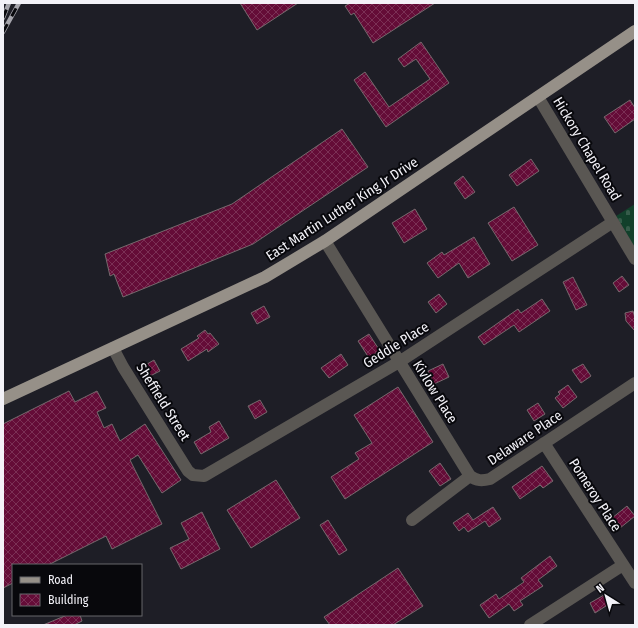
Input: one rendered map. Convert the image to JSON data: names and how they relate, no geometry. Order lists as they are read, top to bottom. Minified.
{"streets":{"main road":["East Martin Luther King Jr Drive"],"street":["Hickory Chapel Road","Geddie Place","Kivlow Place","Sheffield Street","Delaware Place","Pomeroy Place"]},"crossings":[["Hickory Chapel Road","East Martin Luther King Jr Drive"],["Hickory Chapel Road","Geddie Place"],["East Martin Luther King Jr Drive","Kivlow Place"],["East Martin Luther King Jr Drive","Sheffield Street"],["Geddie Place","Kivlow Place"],["Geddie Place","Sheffield Street"],["Kivlow Place","Delaware Place"],["Delaware Place","Pomeroy Place"]],"legend":["Road","Building"],"north":"top left"}
